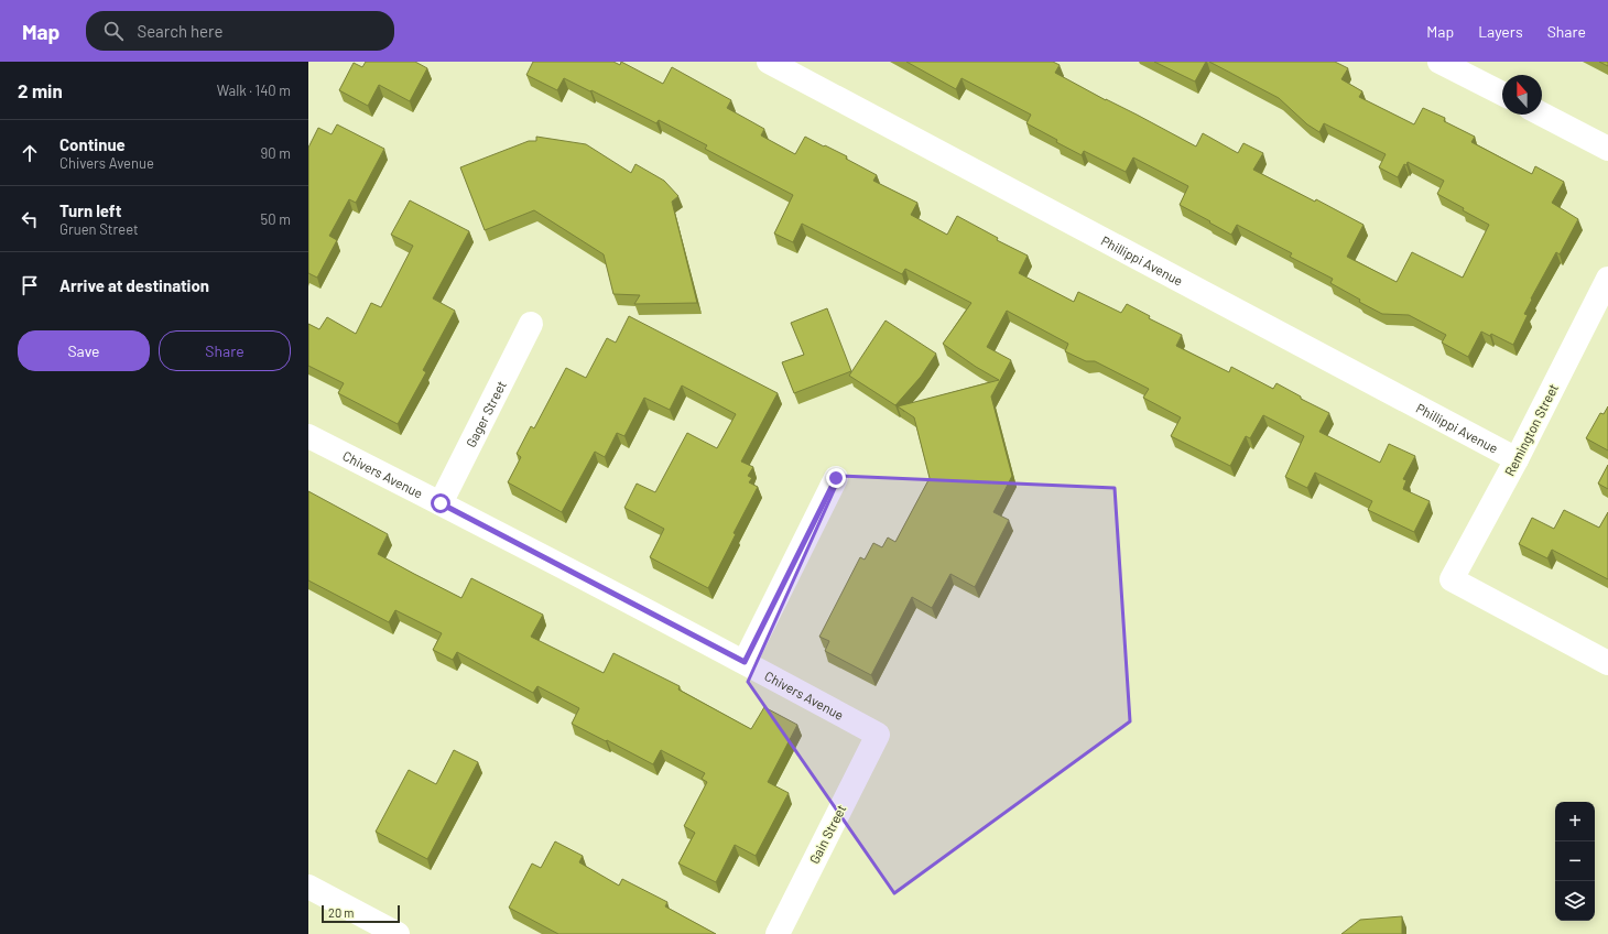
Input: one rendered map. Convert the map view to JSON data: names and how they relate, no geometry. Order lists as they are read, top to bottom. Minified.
{"streets":{"street":["Phillippi Avenue","Gager Street","Remington Street","Chivers Avenue","Gain Street"]},"crossings":[["Phillippi Avenue","Remington Street"],["Gager Street","Chivers Avenue"],["Chivers Avenue","Gain Street"]],"scale_bar":"20 m","north":"top","page":{"header":"Map","search":"Search here","nav":["Map","Layers","Share"],"heading":["2 min","Walk · 140 m"],"list":[["Continue","Chivers Avenue","90 m"],["Turn left","Gruen Street","50 m"],"Arrive at destination"],"buttons":["Save","Share"],"map_buttons":["+","−"],"scale":"20 m"}}
